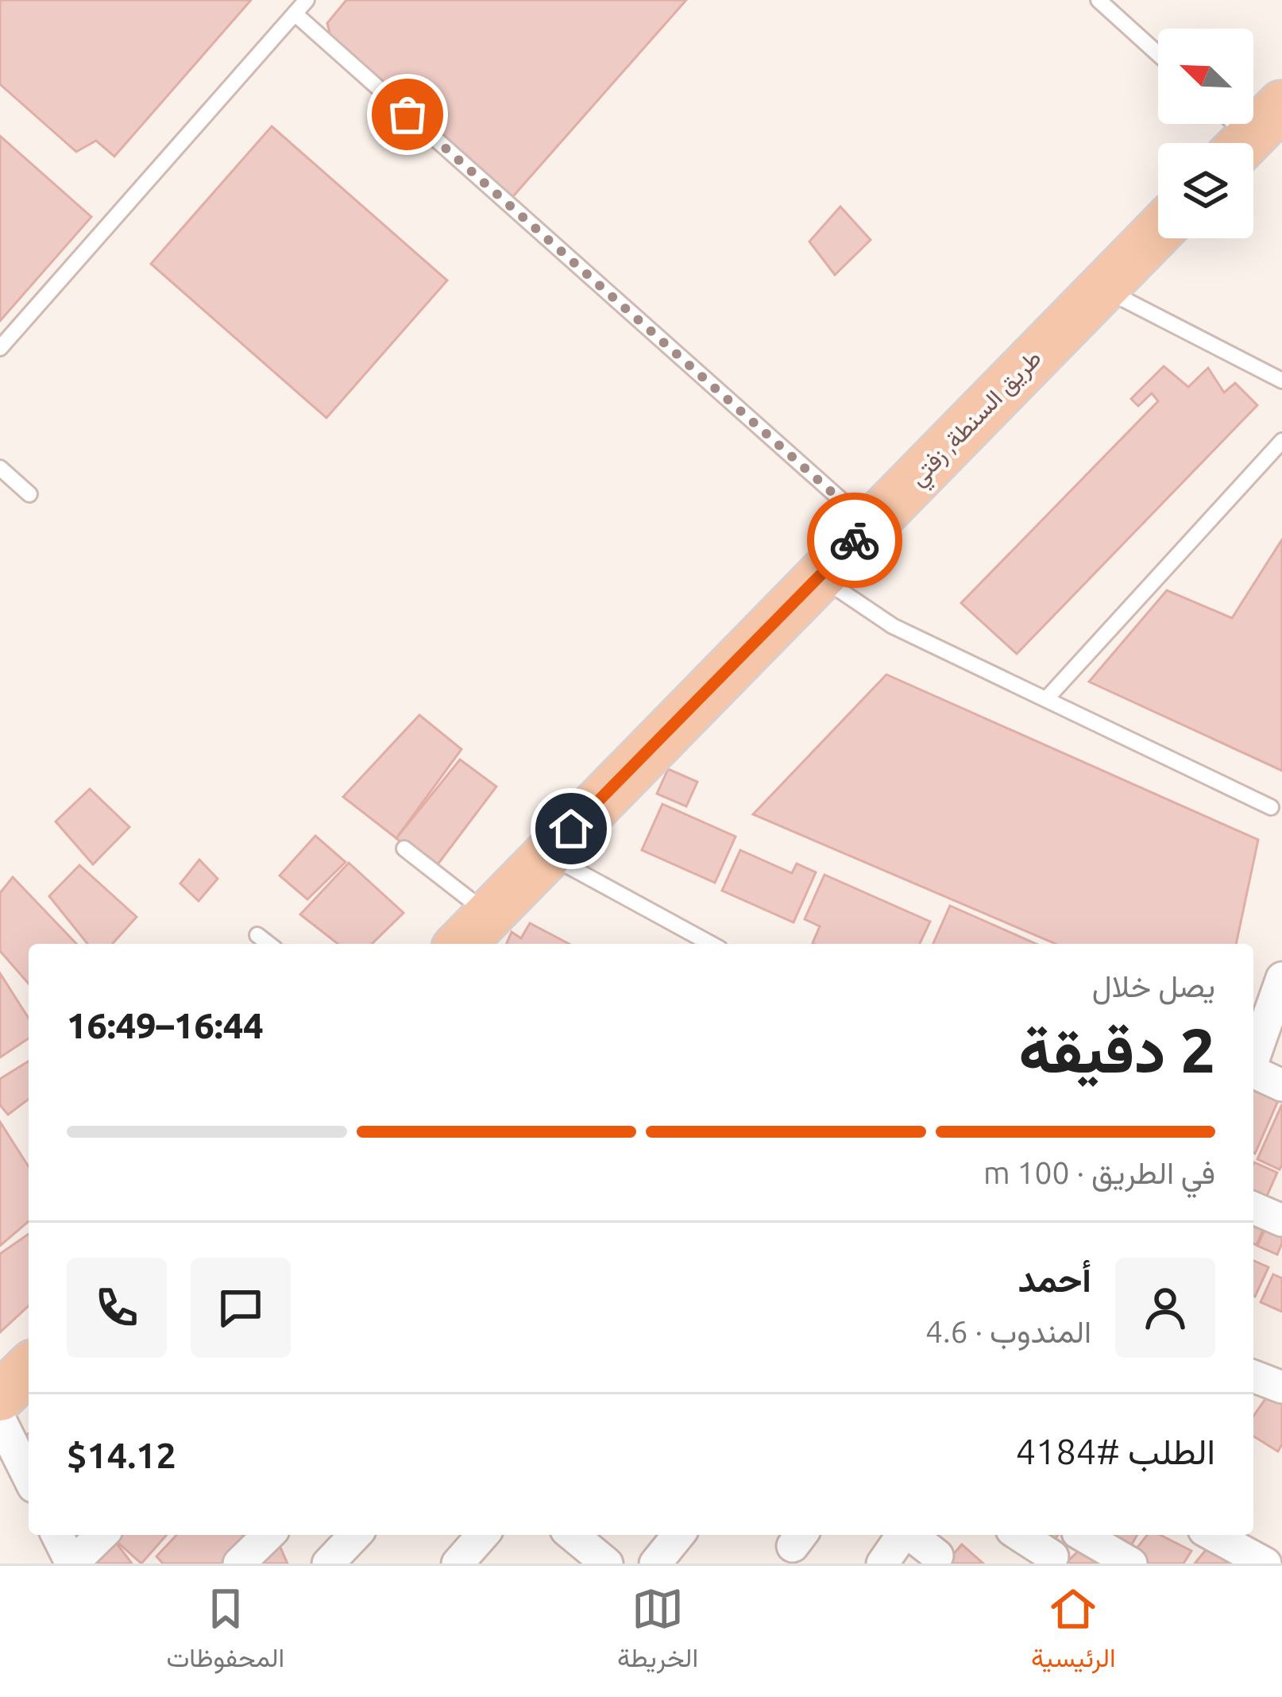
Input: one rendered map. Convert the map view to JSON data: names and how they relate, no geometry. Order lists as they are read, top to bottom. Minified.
{"streets":{"main road":["طريق السنطة, زفتي"]},"north":"top left","page":{"heading":["2 دقيقة","يصل خلال","16:44–16:49"],"panel":["أحمد","المندوب · 4.6","الطلب #4184","$14.12"],"bar":"في الطريق · 100 m","tabs":["الرئيسية","الخريطة","المحفوظات"]}}
